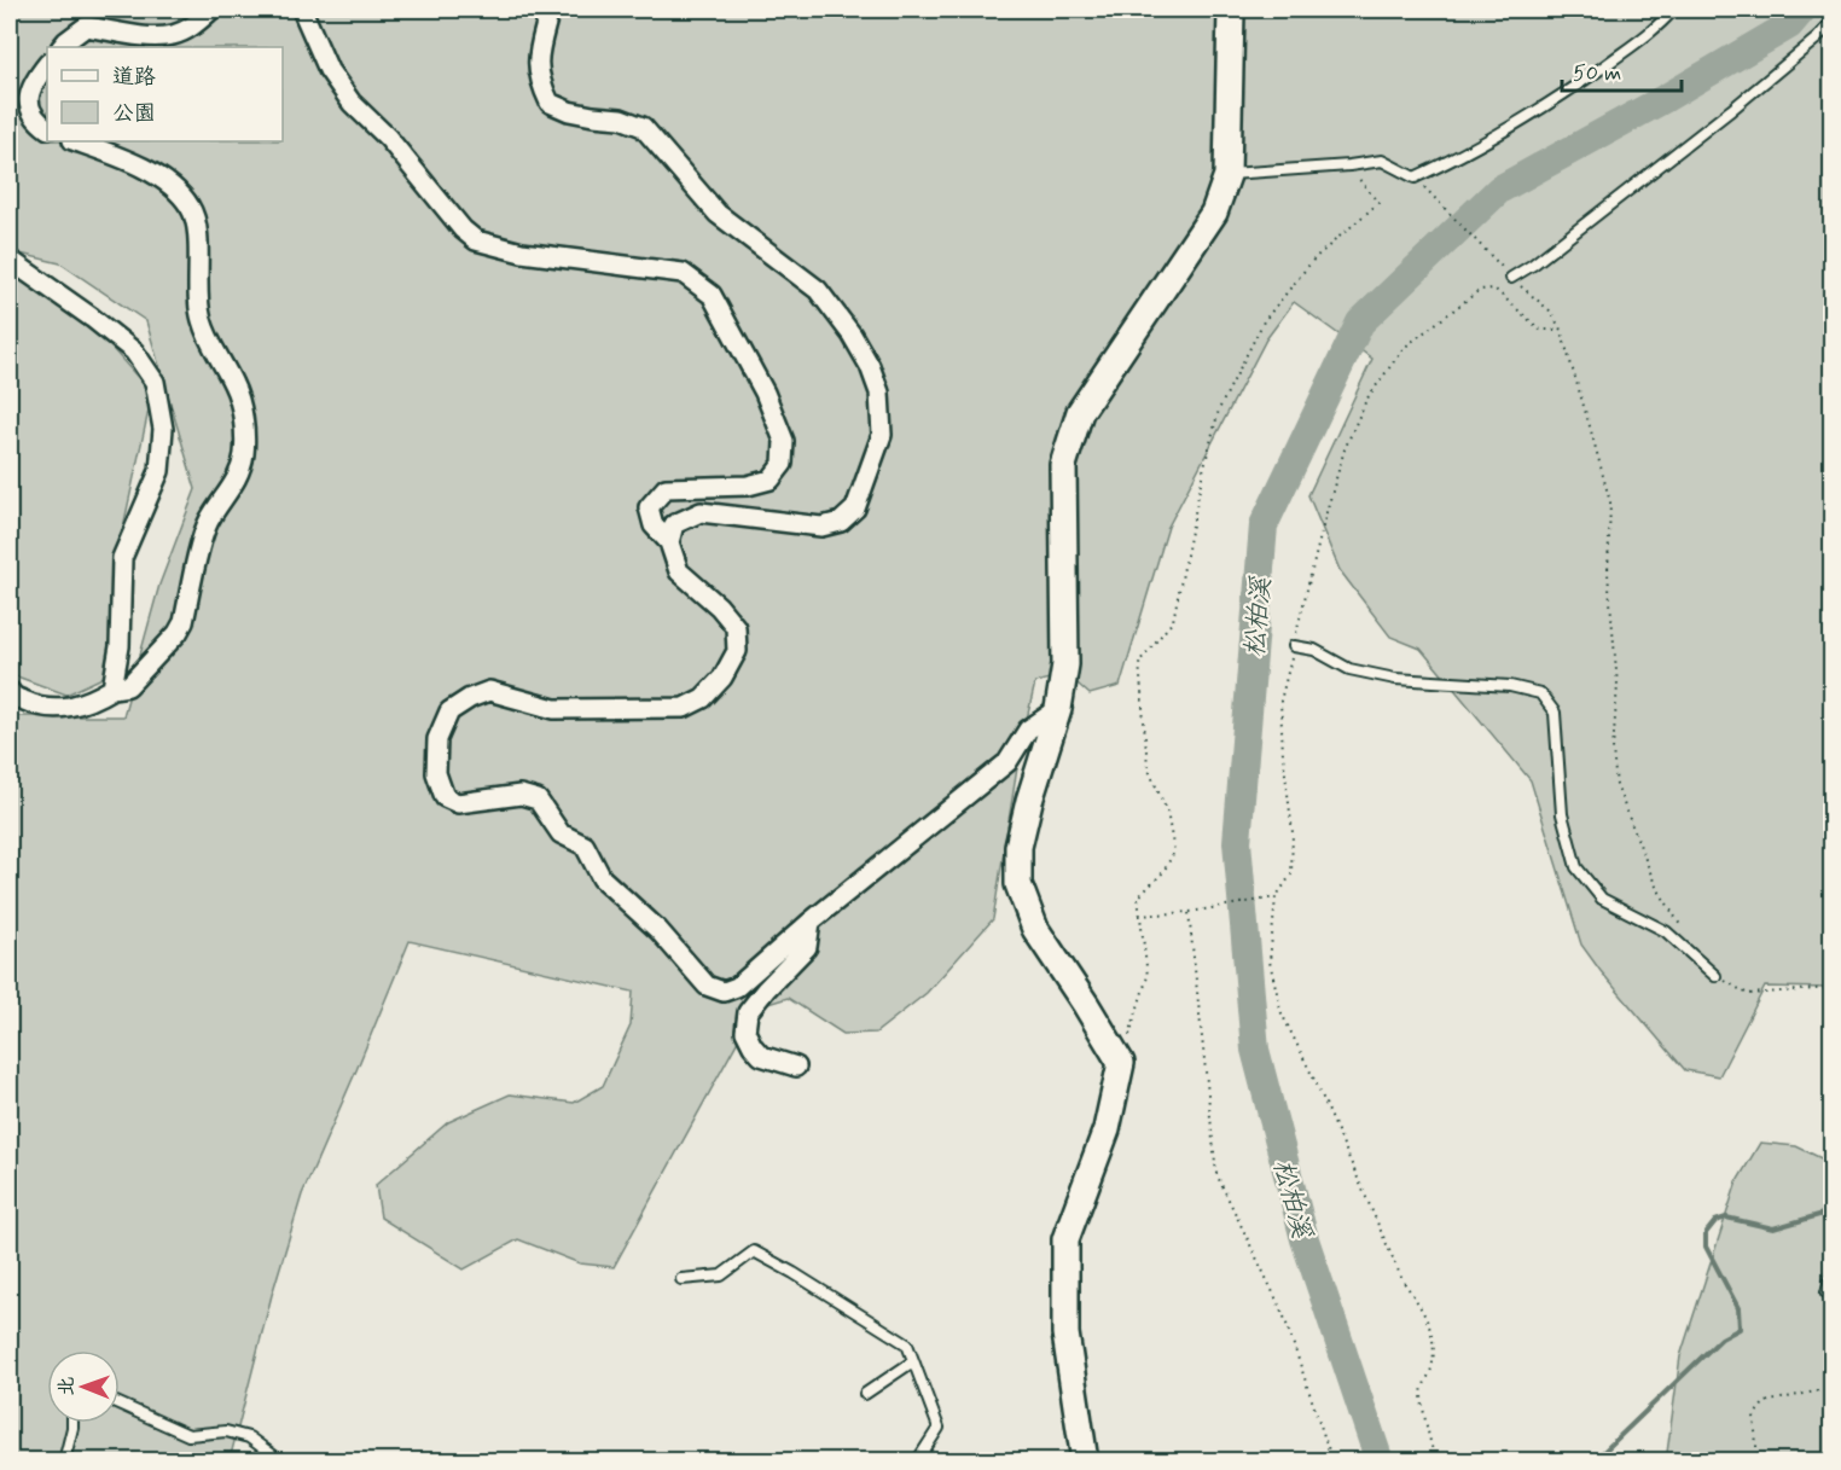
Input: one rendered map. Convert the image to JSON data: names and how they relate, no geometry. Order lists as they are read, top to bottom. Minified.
{"water":["松柏溪"],"legend":["道路","公園"],"scale_bar":"50 m","north":"left"}
